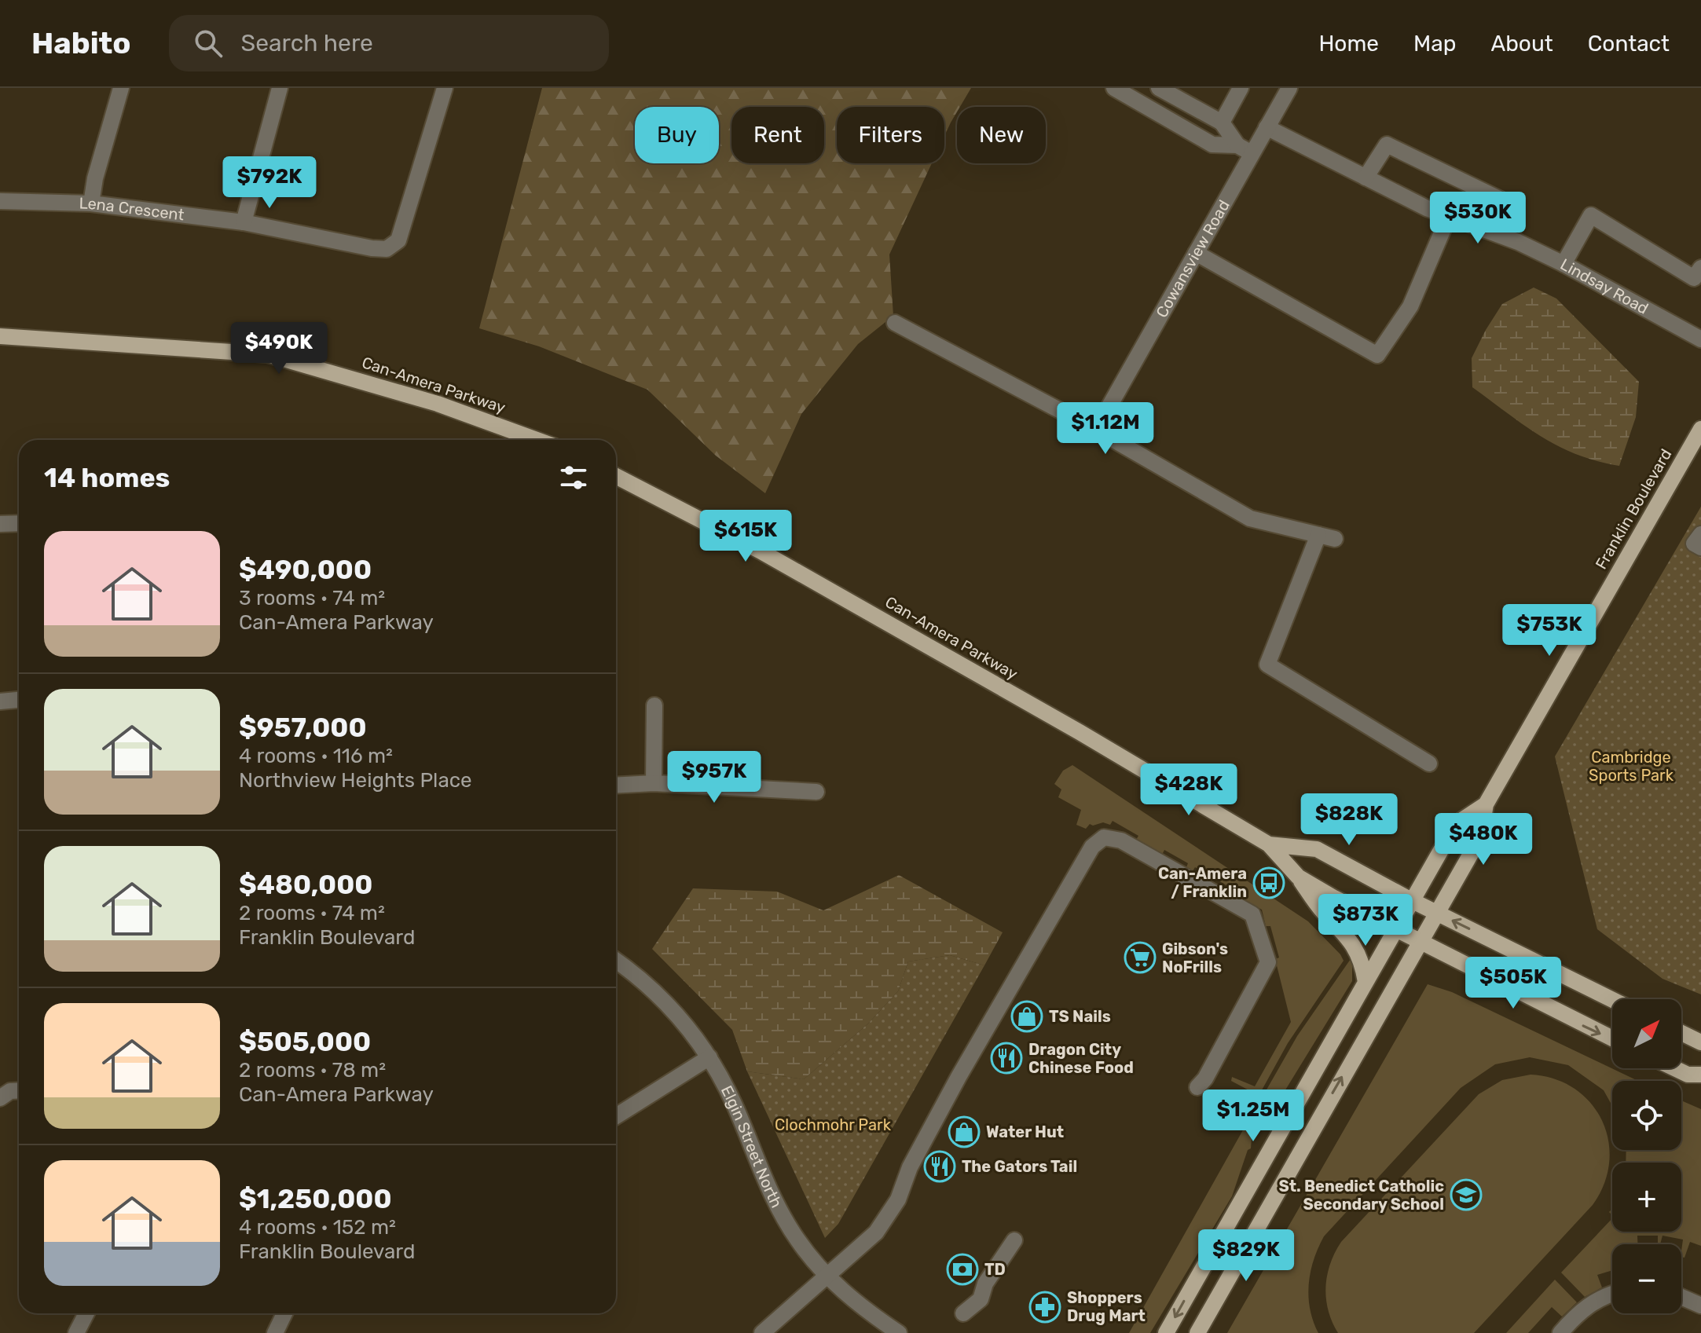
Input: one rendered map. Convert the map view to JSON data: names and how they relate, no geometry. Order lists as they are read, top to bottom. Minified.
{"streets":{"main road":["Can-Amera Parkway","Franklin Boulevard"],"street":["Lena Crescent","Cowansview Road","Lindsay Road","Elgin Street North"]},"crossings":[["Cowansview Road","Lindsay Road"],["Can-Amera Parkway","Franklin Boulevard"]],"parks":["Cambridge Sports Park","Clochmohr Park"],"places":{"bus stop":["Can-Amera / Franklin"],"supermarket":["Gibson's NoFrills"],"shop":["TS Nails","Water Hut"],"restaurant":["Dragon City Chinese Food","The Gators Tail"],"school or university":["St. Benedict Catholic Secondary School"],"bank":["TD"],"pharmacy":["Shoppers Drug Mart"]},"north":"top right","page":{"header":"Habito","search":"Search here","nav":["Home","Map","About","Contact"],"chip":["Buy","Rent","Filters","New"],"price":["$792K","$530K","$490K","$1.12M","$615K","$753K","$957K","$428K","$828K","$480K","$873K","$505K","$1.25M","$829K"],"heading":"14 homes","list":[{"name":"$490,000","note":"3 rooms · 74 m² · Can-Amera Parkway"},{"name":"$957,000","note":"4 rooms · 116 m² · Northview Heights Place"},{"name":"$480,000","note":"2 rooms · 74 m² · Franklin Boulevard"},{"name":"$505,000","note":"2 rooms · 78 m² · Can-Amera Parkway"},{"name":"$1,250,000","note":"4 rooms · 152 m² · Franklin Boulevard"}],"map_buttons":["+","−"]}}
